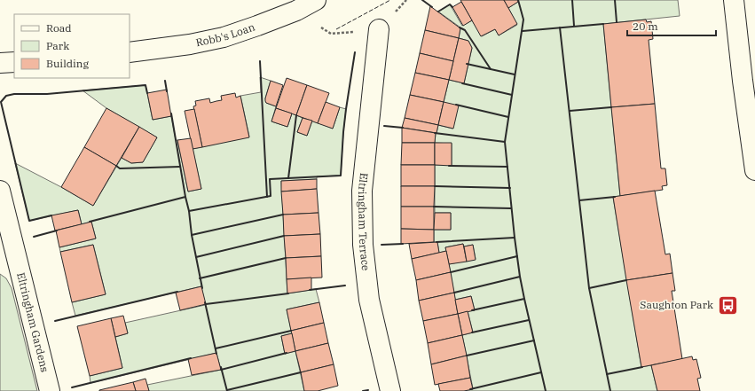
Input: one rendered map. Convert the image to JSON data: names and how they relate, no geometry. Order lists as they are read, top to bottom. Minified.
{"streets":{"street":["Robb's Loan","Eltringham Terrace","Eltringham Gardens"]},"places":{"bus stop":["Saughton Park"]},"legend":["Road","Park","Building"],"scale_bar":"20 m"}
